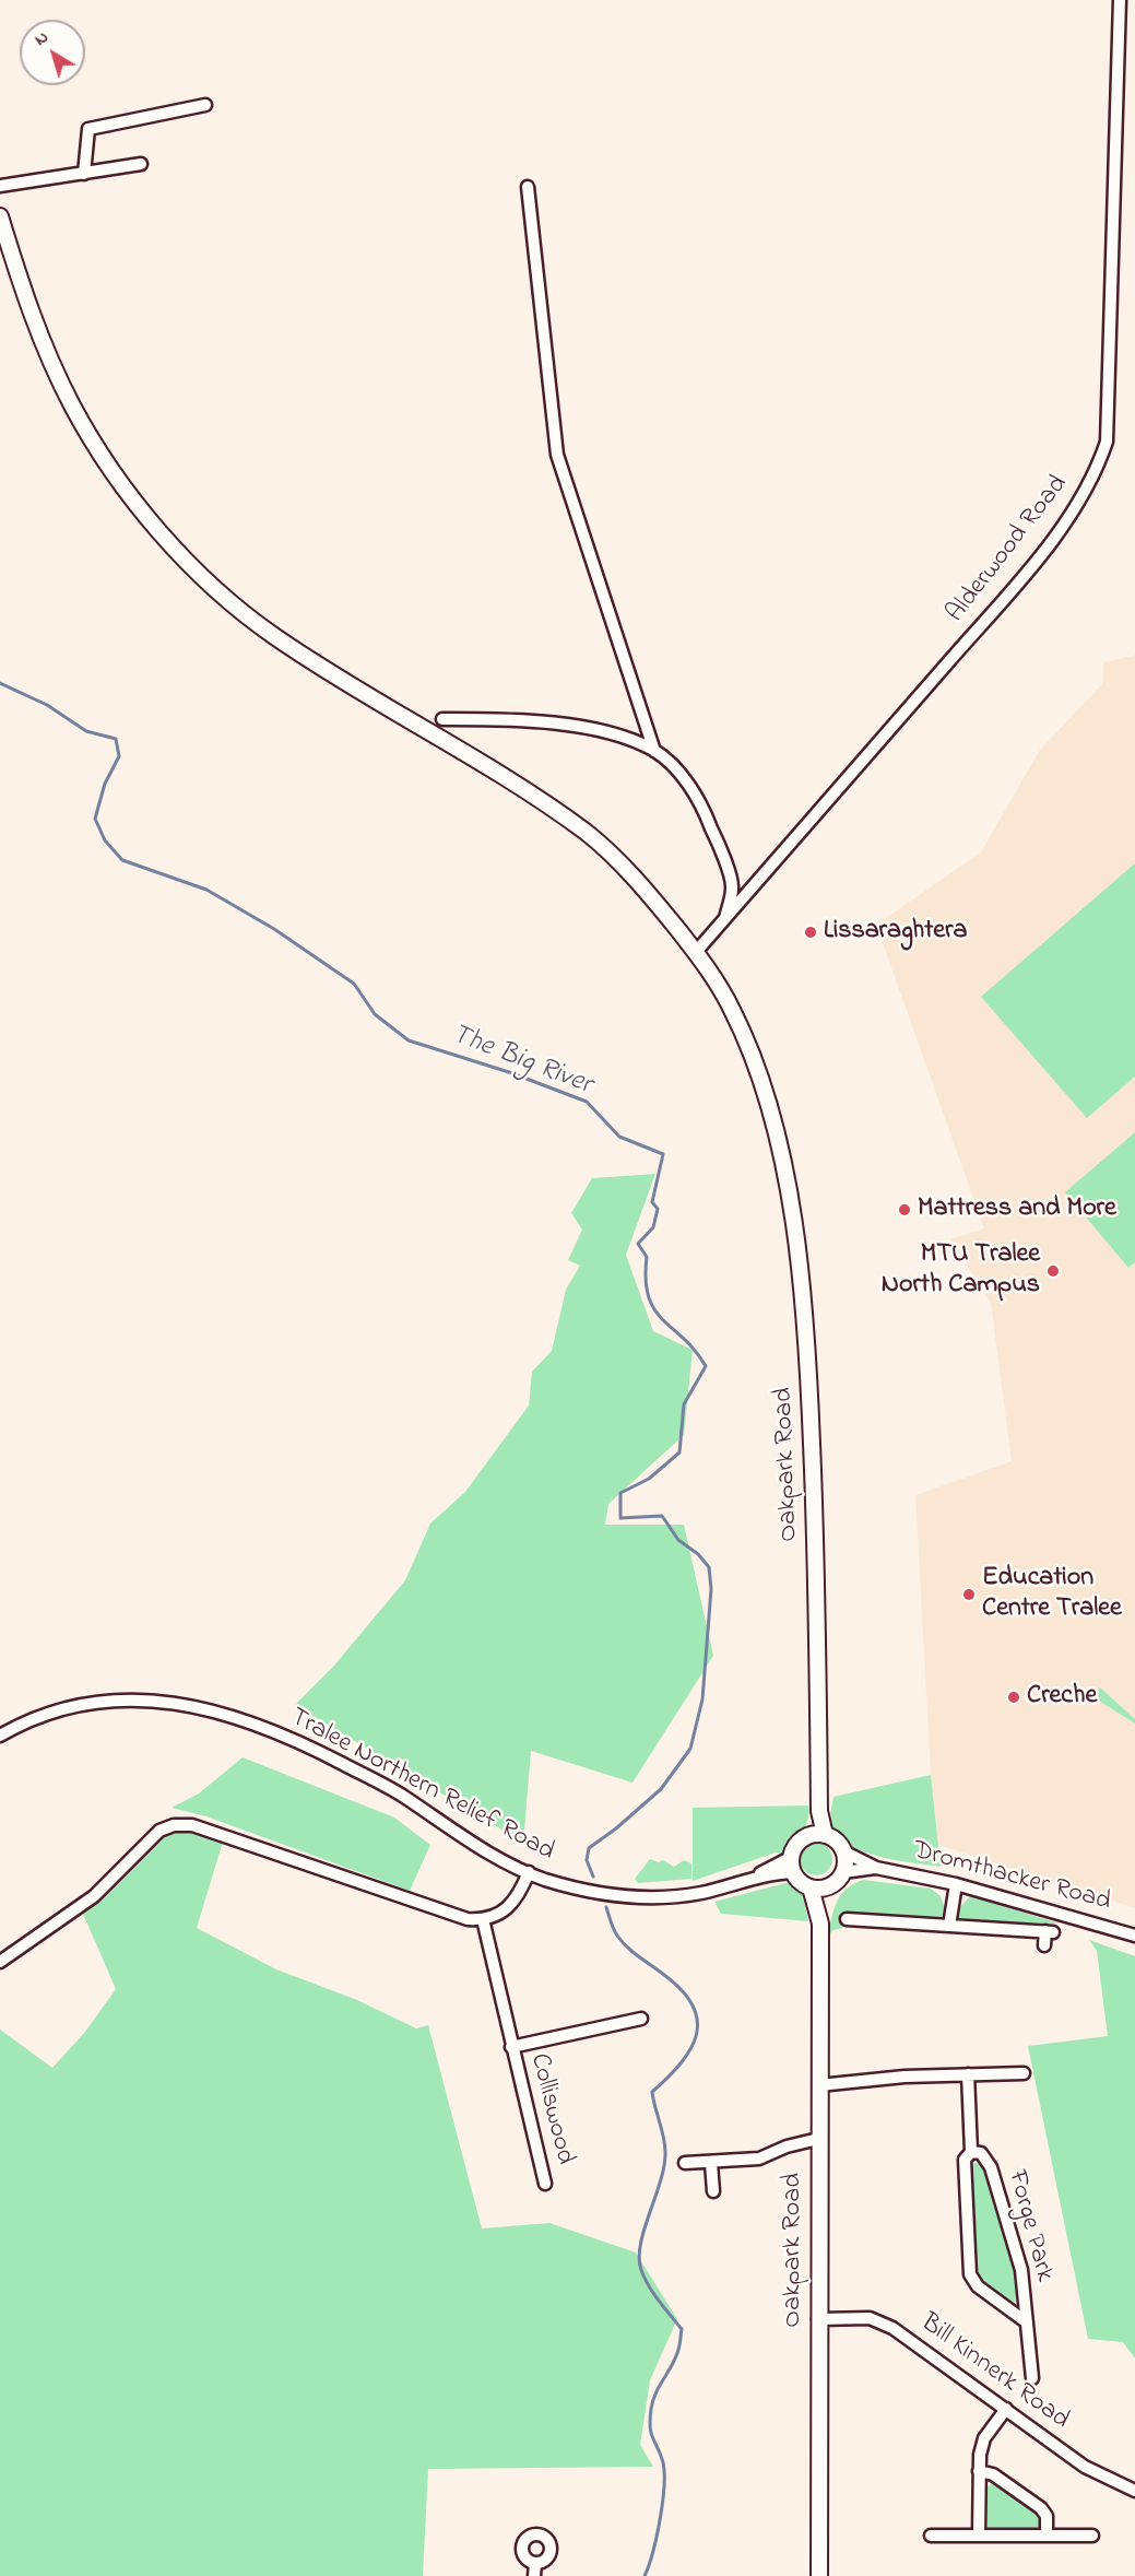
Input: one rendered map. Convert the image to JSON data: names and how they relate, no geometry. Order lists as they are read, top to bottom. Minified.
{"streets":{"main road":["Oakpark Road"],"street":["Alderwood Road","Tralee Northern Relief Road","Dromthacker Road","Colliswood","Forge Park","Bill Kinnerk Road"]},"crossings":[["Alderwood Road","Oakpark Road"],["Oakpark Road","Bill Kinnerk Road"]],"water":["The Big River"],"places":["Lissaraghtera","Mattress and More","MTU Tralee North Campus","Education Centre Tralee","Creche"],"north":"top left"}
